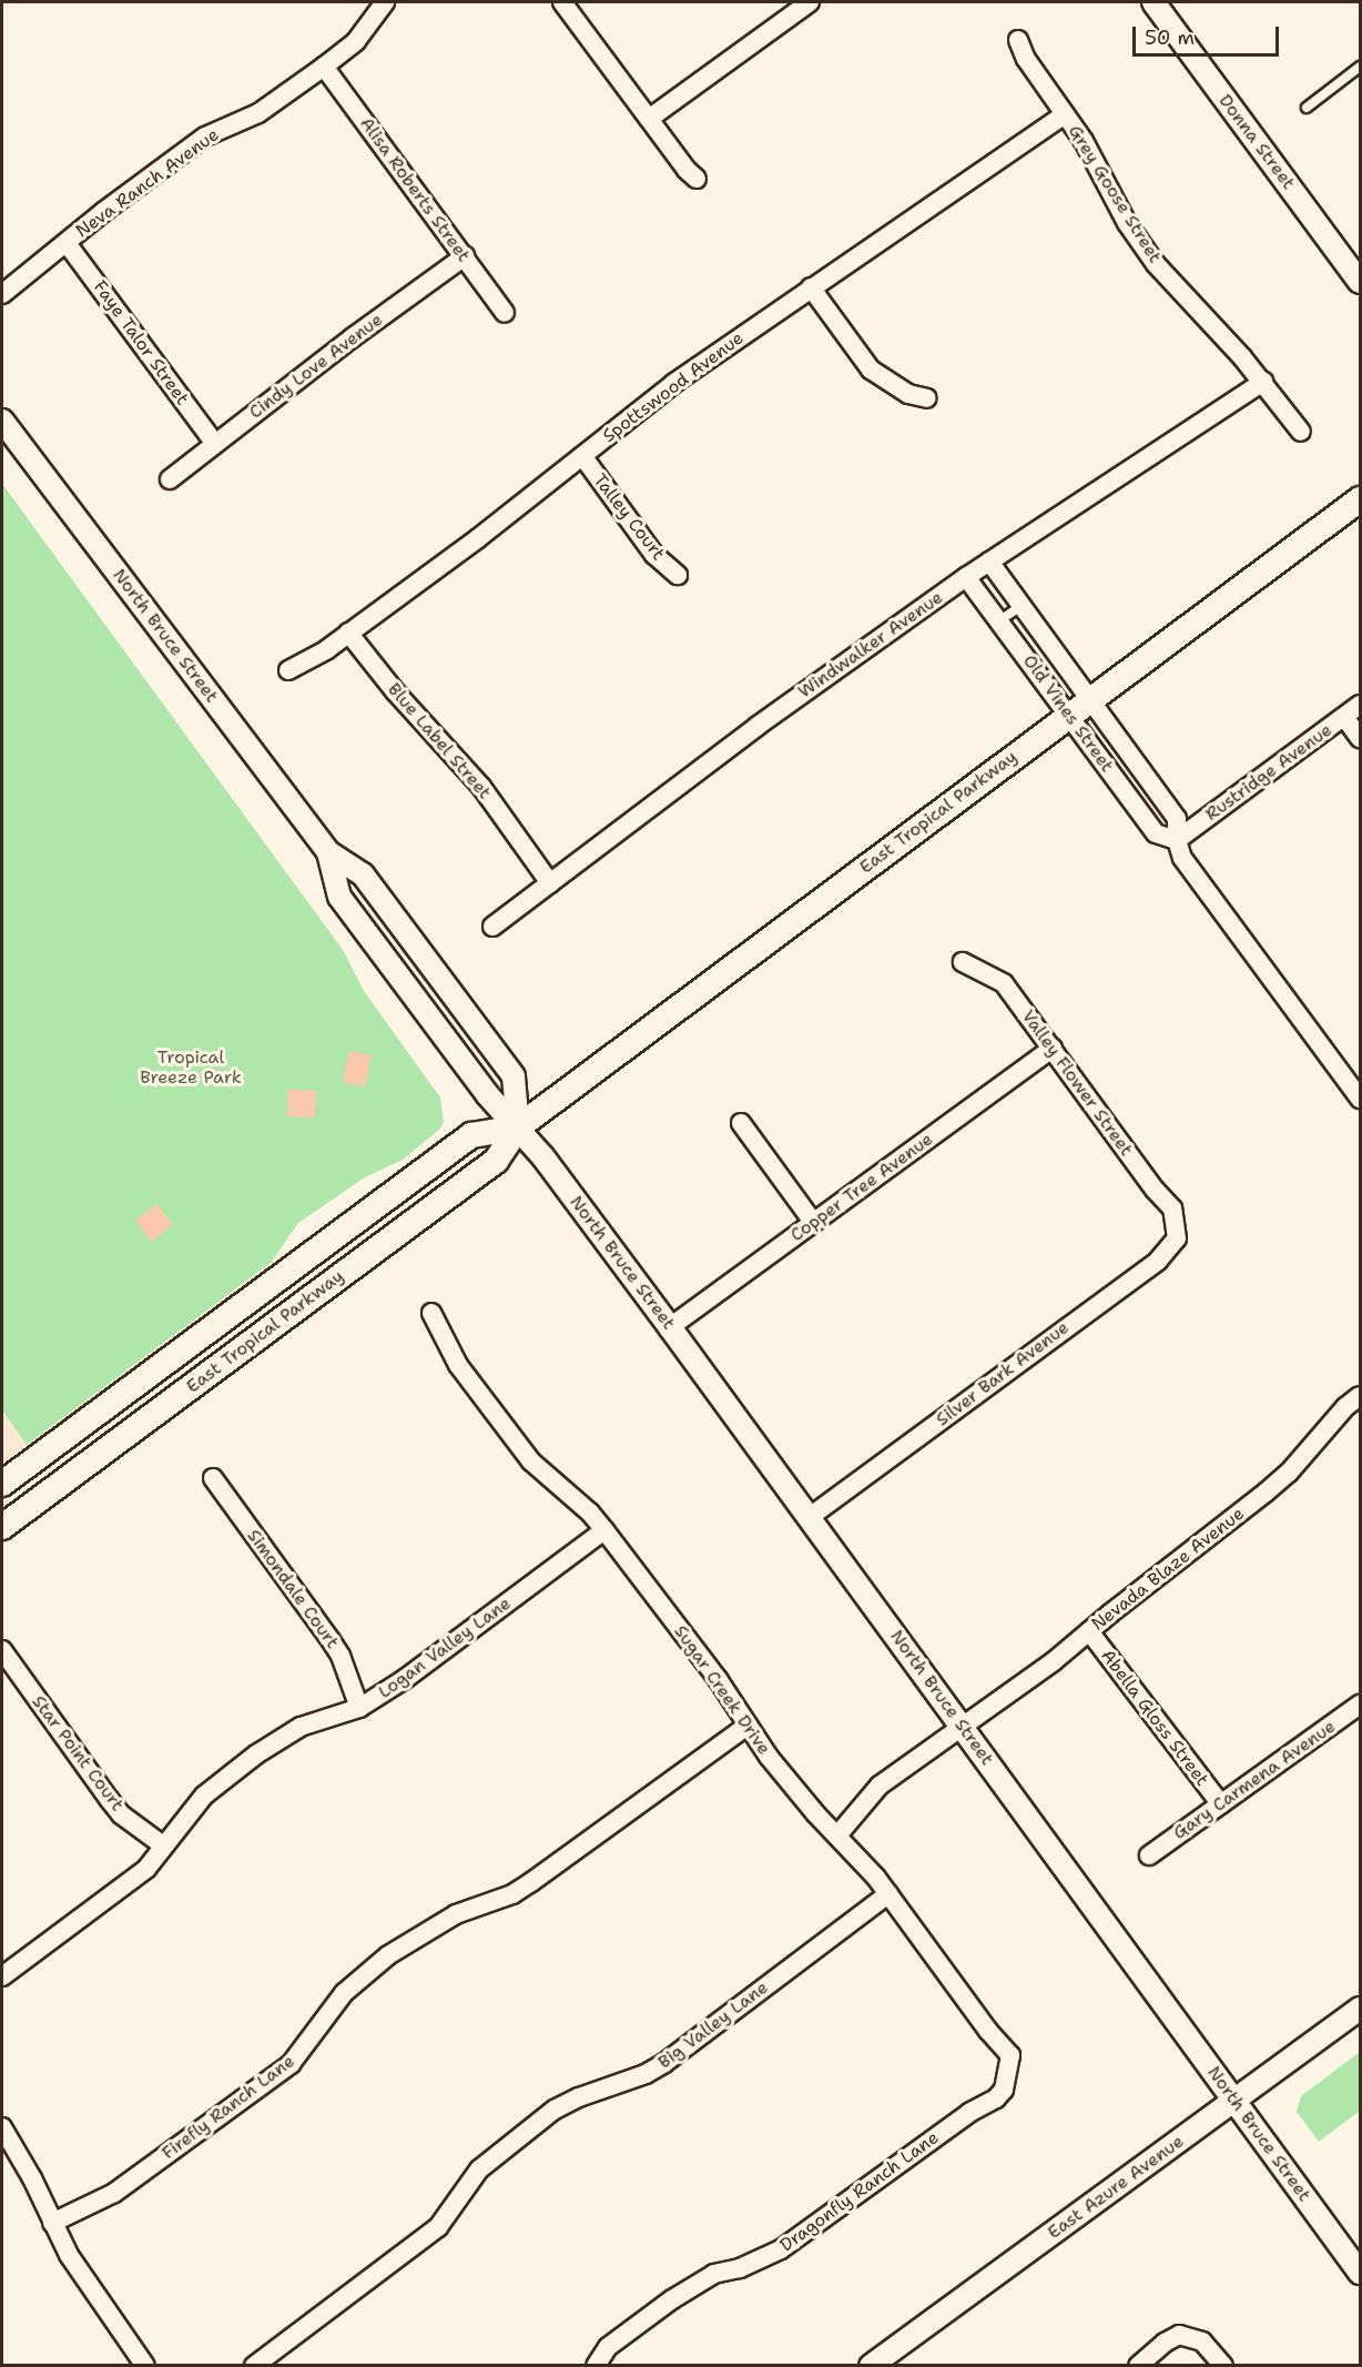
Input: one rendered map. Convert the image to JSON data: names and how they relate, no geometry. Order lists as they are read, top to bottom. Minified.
{"streets":{"main road":["East Tropical Parkway"],"street":["Donna Street","Neva Ranch Avenue","Alisa Roberts Street","Grey Goose Street","Faye Talor Street","Cindy Love Avenue","Spottswood Avenue","Talley Court","North Bruce Street","Windwalker Avenue","Old Vines Street","Blue Label Street","Rustridge Avenue","Valley Flower Street","Copper Tree Avenue","Silver Bark Avenue","Nevada Blaze Avenue","Simondale Court","Logan Valley Lane","Sugar Creek Drive","Abella Gloss Street","Star Point Court","Gary Carmena Avenue","Big Valley Lane","Firefly Ranch Lane","East Azure Avenue","Dragonfly Ranch Lane"]},"crossings":[["Neva Ranch Avenue","Alisa Roberts Street"],["Neva Ranch Avenue","Faye Talor Street"],["Alisa Roberts Street","Cindy Love Avenue"],["Grey Goose Street","Spottswood Avenue"],["Grey Goose Street","Windwalker Avenue"],["Faye Talor Street","Cindy Love Avenue"],["Spottswood Avenue","Talley Court"],["Spottswood Avenue","Blue Label Street"],["North Bruce Street","East Tropical Parkway"],["North Bruce Street","Copper Tree Avenue"],["North Bruce Street","Silver Bark Avenue"],["North Bruce Street","Nevada Blaze Avenue"],["North Bruce Street","East Azure Avenue"],["Windwalker Avenue","Old Vines Street"],["Windwalker Avenue","Blue Label Street"],["Old Vines Street","Rustridge Avenue"],["Old Vines Street","East Tropical Parkway"],["Valley Flower Street","Copper Tree Avenue"],["Valley Flower Street","Silver Bark Avenue"],["Nevada Blaze Avenue","Sugar Creek Drive"],["Nevada Blaze Avenue","Abella Gloss Street"],["Simondale Court","Logan Valley Lane"],["Logan Valley Lane","Sugar Creek Drive"],["Logan Valley Lane","Star Point Court"],["Sugar Creek Drive","Big Valley Lane"],["Sugar Creek Drive","Firefly Ranch Lane"],["Sugar Creek Drive","Dragonfly Ranch Lane"],["Abella Gloss Street","Gary Carmena Avenue"]],"parks":["Tropical Breeze Park"],"scale_bar":"50 m"}
